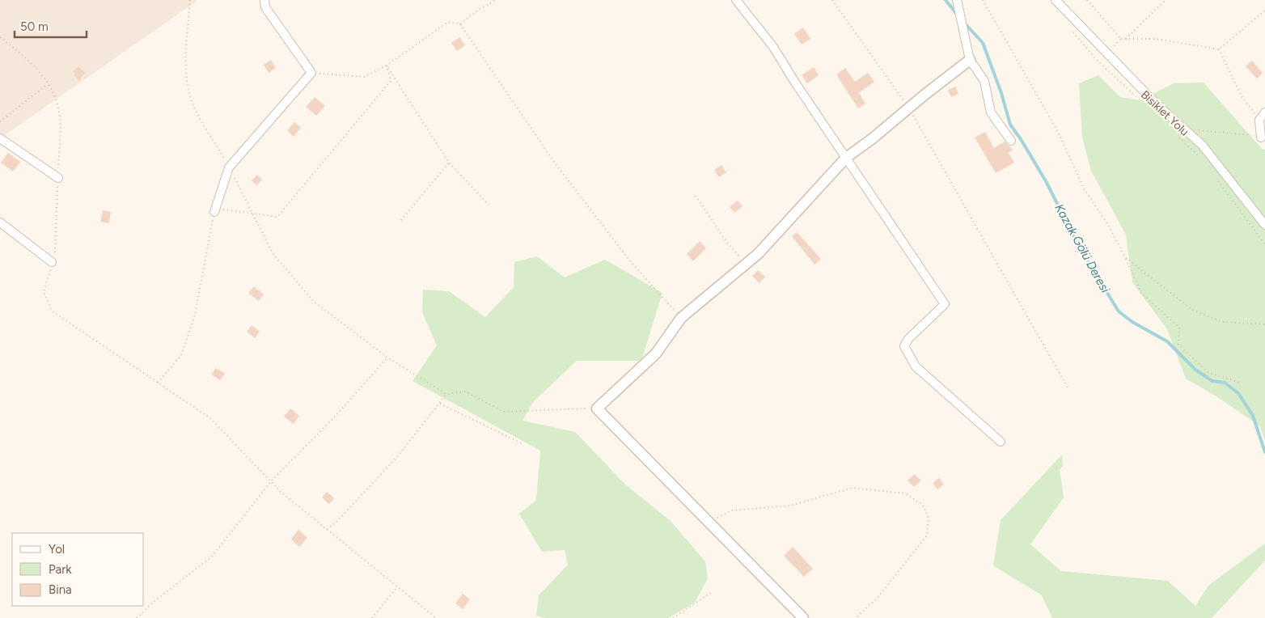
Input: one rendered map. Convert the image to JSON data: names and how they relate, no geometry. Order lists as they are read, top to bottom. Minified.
{"streets":{"path":["Bisiklet Yolu"]},"water":["Kazak Gölü Deresi"],"legend":["Yol","Park","Bina"],"scale_bar":"50 m"}
